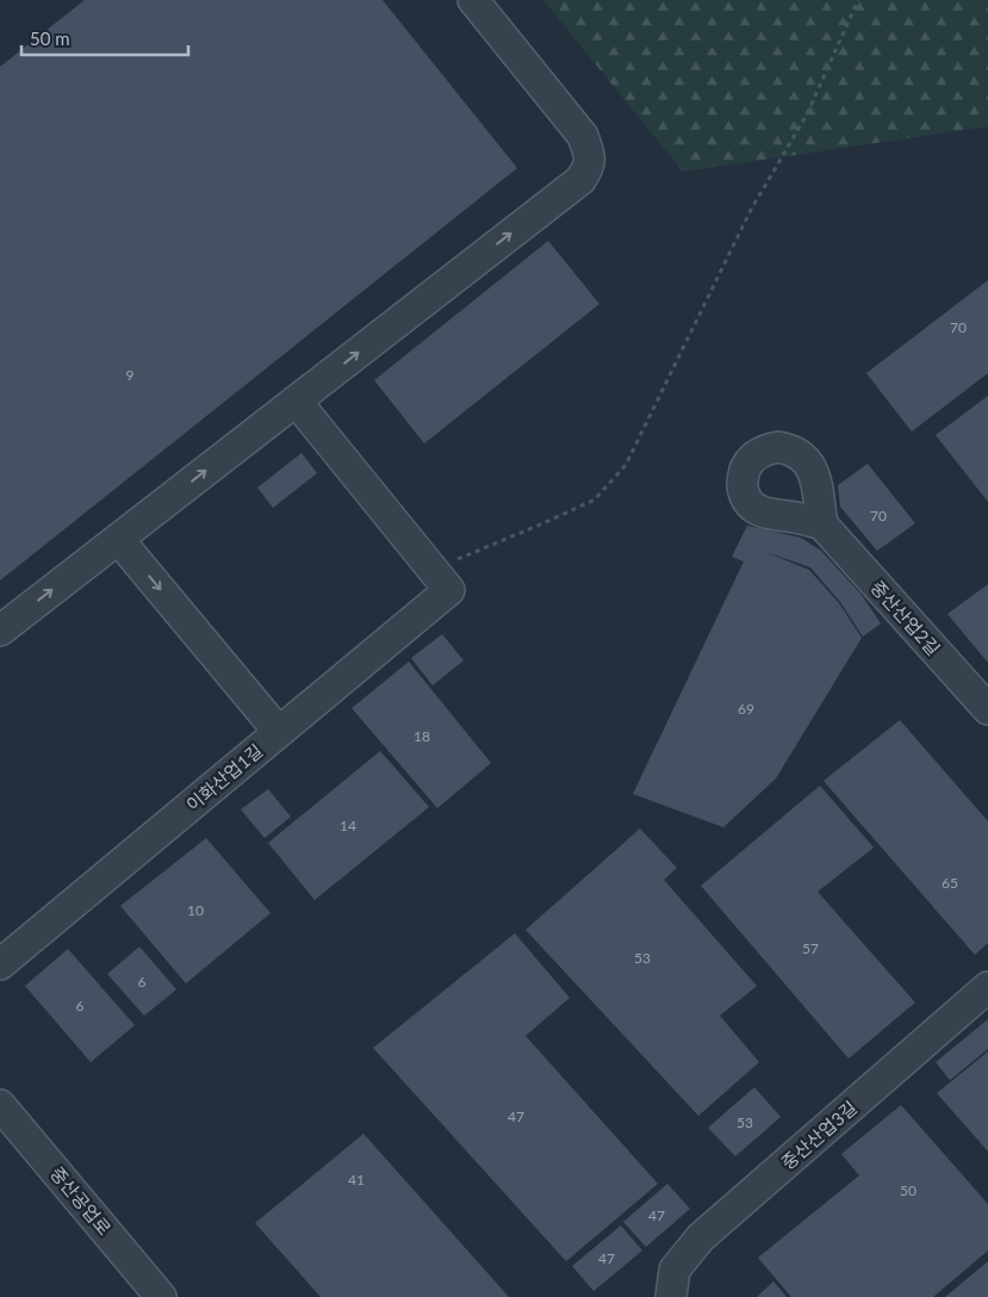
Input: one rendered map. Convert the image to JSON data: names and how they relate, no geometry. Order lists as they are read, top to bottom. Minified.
{"streets":{"street":["중산산업2길","이화산업1길","중산산업3길","중산공업로"]},"house_numbers":["70","9","70","69","18","14","65","10","57","53","6","6","47","53","41","50","47","47"],"scale_bar":"50 m"}
